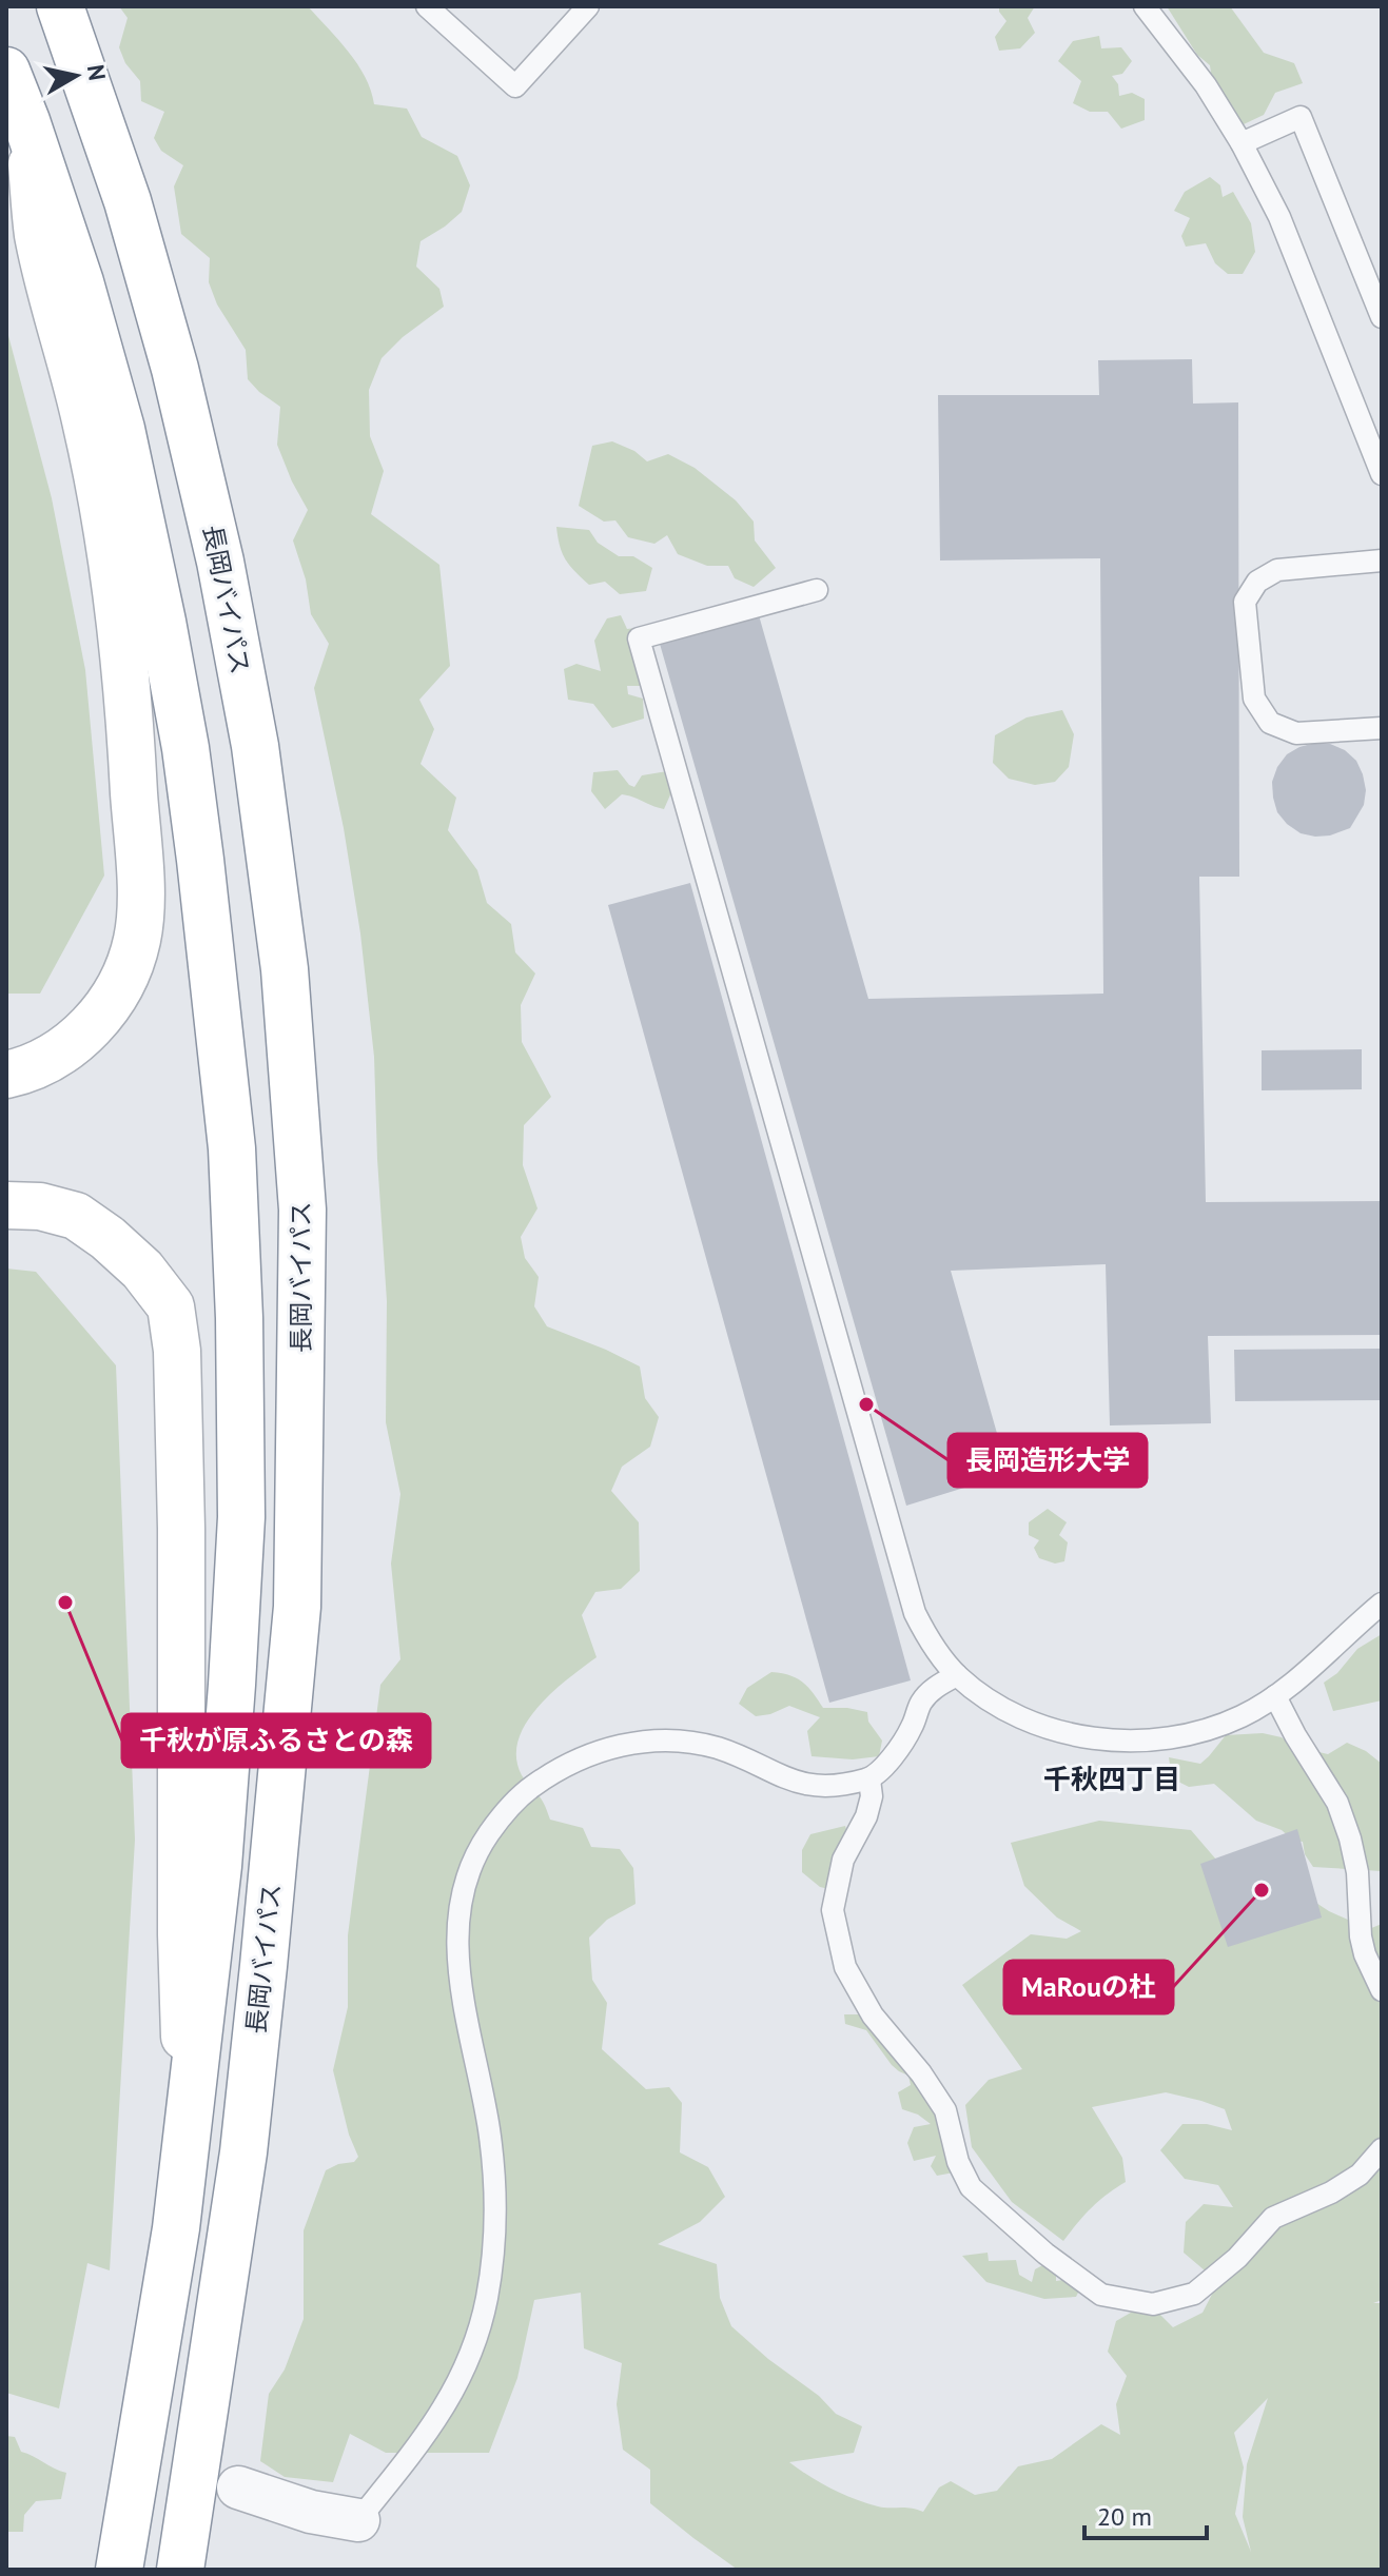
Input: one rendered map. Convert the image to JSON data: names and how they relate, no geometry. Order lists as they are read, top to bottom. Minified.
{"streets":{"main road":["長岡バイパス"]},"districts":["千秋四丁目"],"places":["長岡造形大学","千秋が原ふるさとの森","MaRouの杜"],"scale_bar":"20 m","north":"right"}
